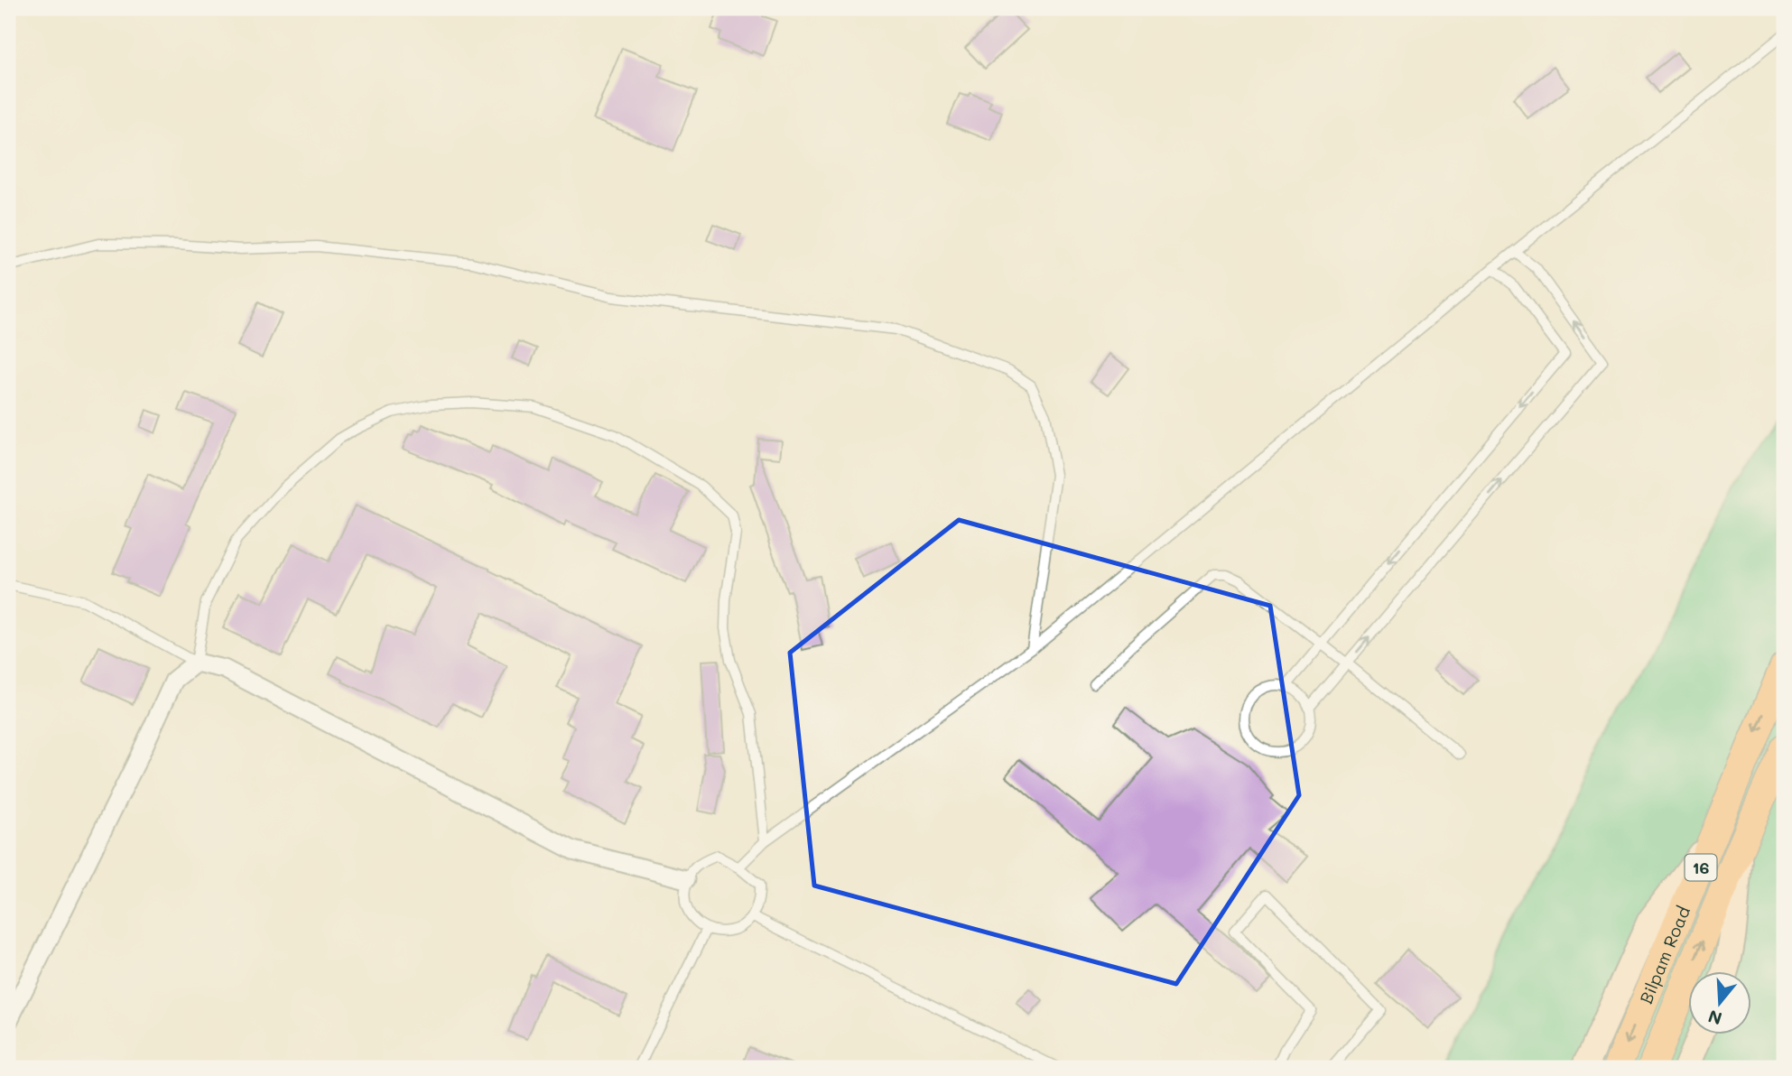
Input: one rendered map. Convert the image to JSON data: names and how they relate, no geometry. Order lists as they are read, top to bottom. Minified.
{"streets":{"main road":["16","Bilpam Road"]},"north":"bottom"}
